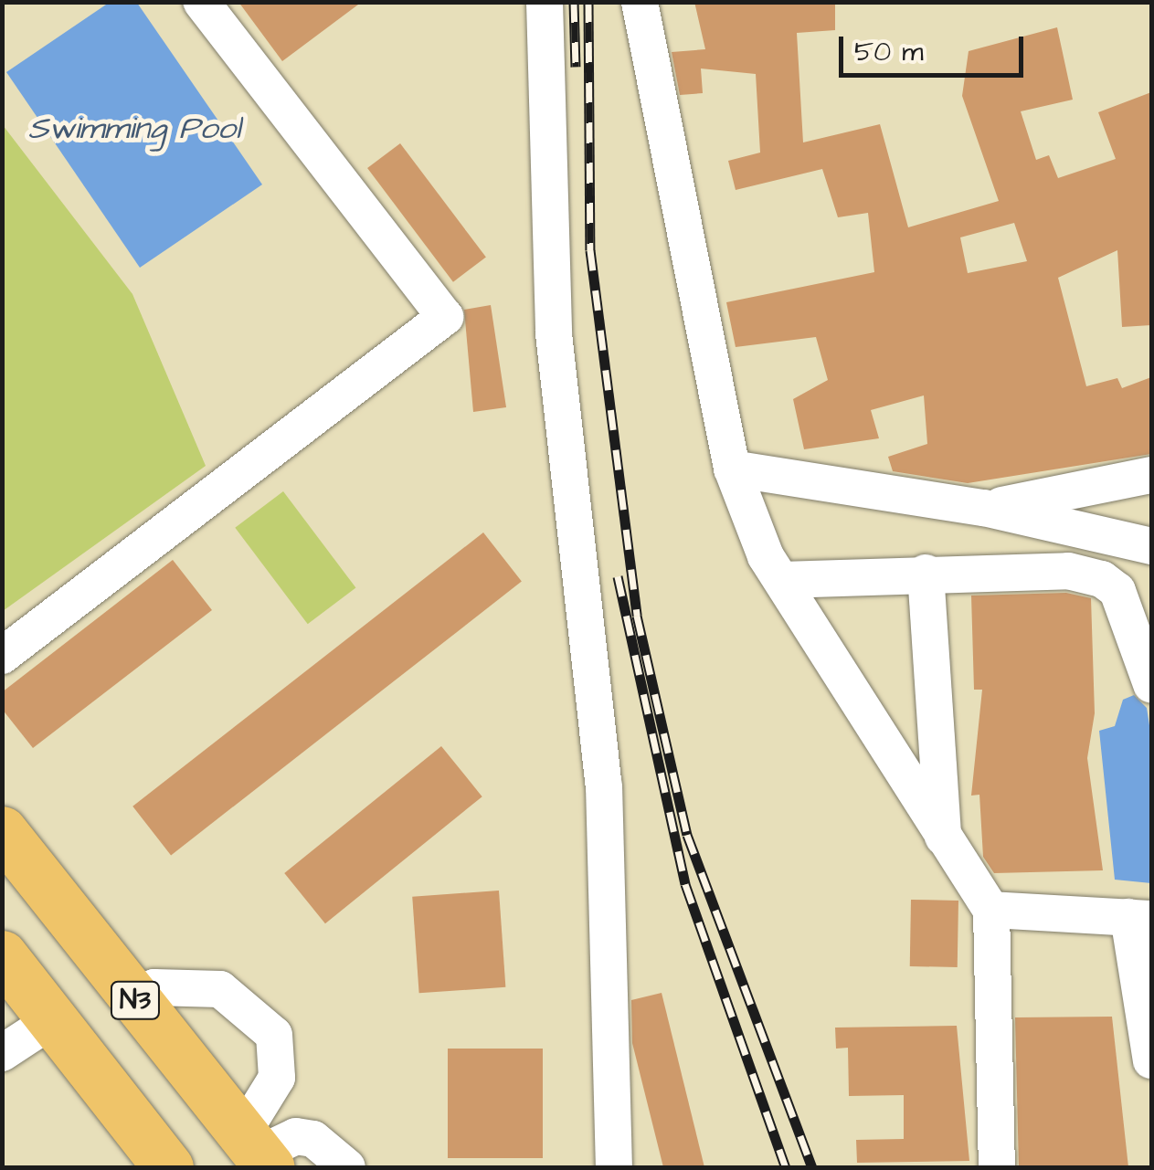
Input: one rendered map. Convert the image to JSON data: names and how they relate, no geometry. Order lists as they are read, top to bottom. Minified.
{"streets":{"highway":["N3"]},"water":["Swimming Pool"],"scale_bar":"50 m"}
